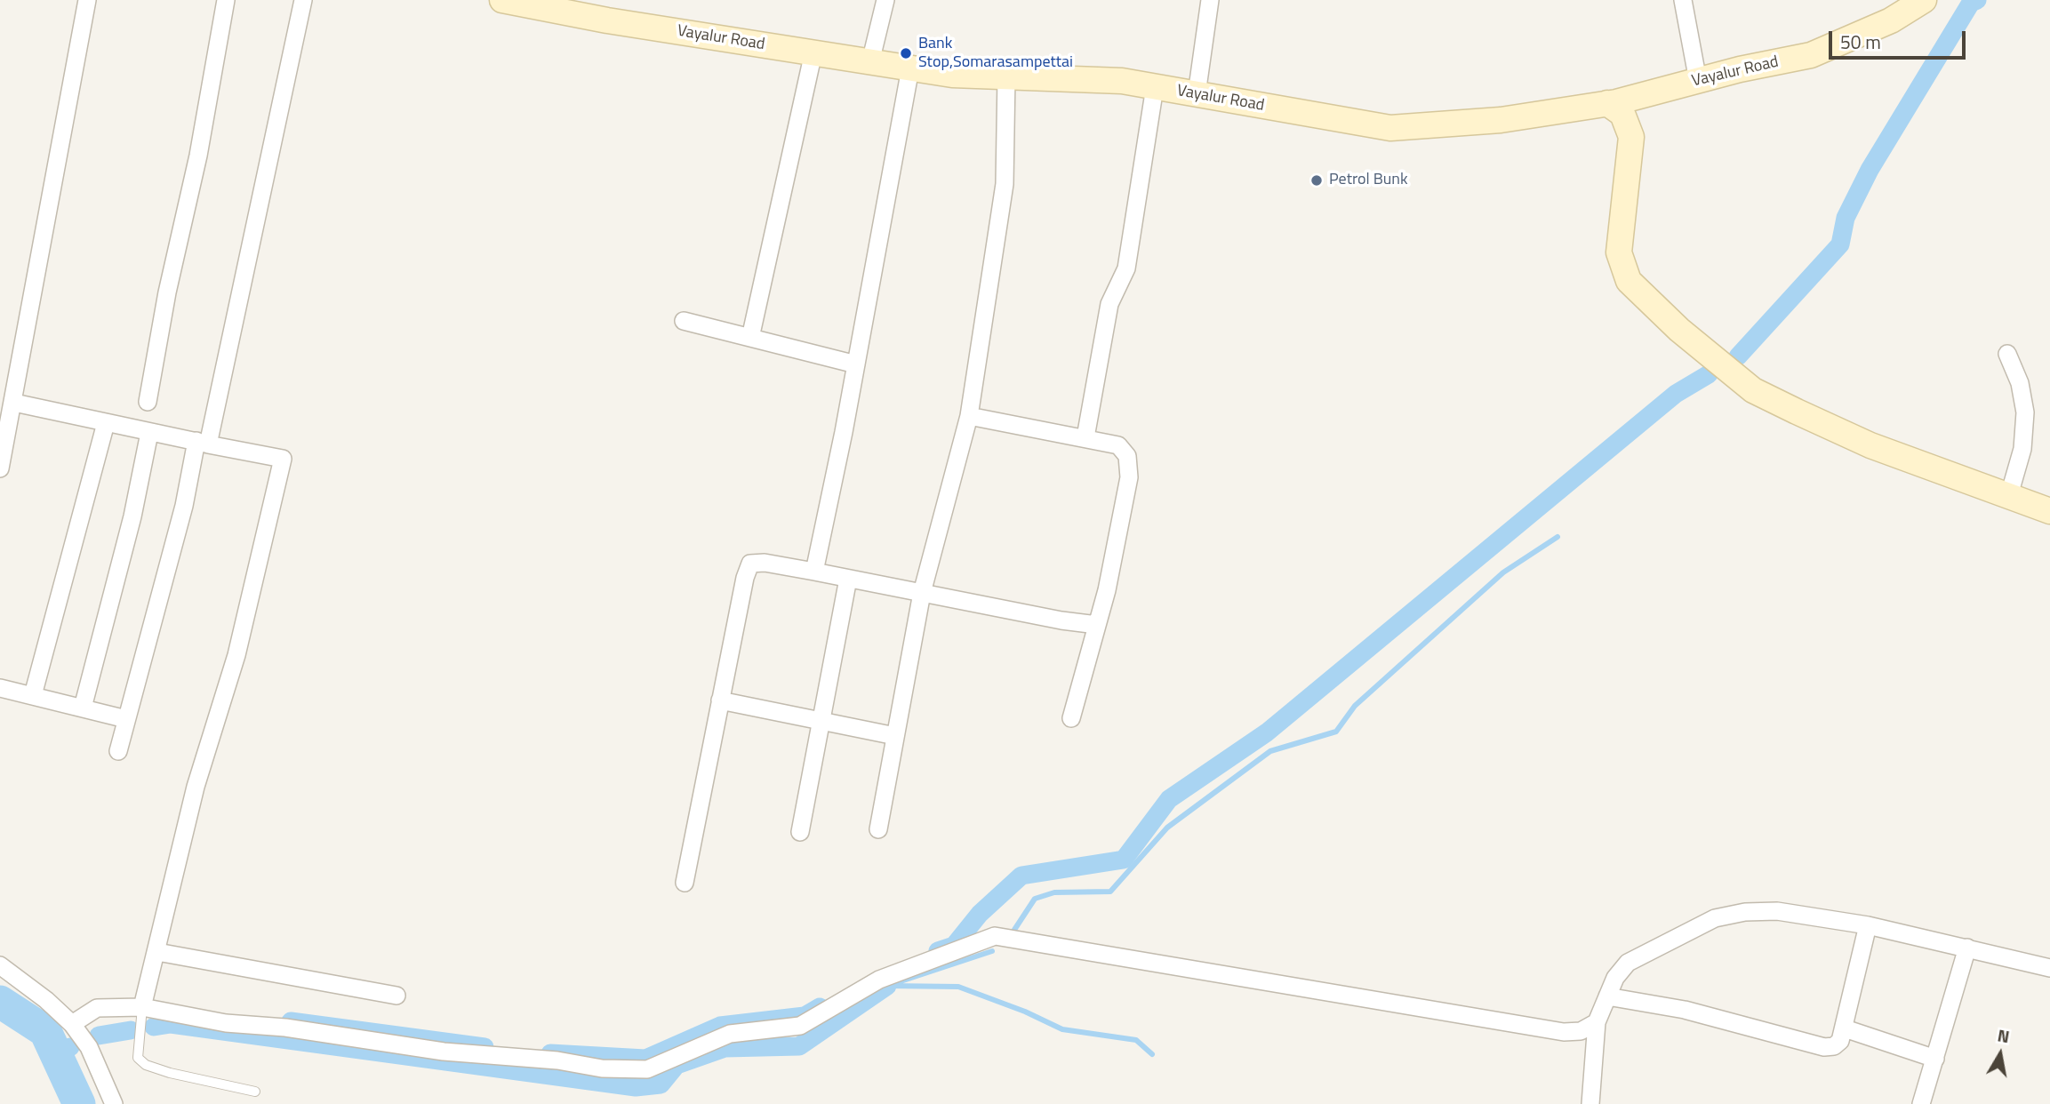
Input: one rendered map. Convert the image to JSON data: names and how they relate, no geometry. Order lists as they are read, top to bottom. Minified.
{"streets":{"main road":["Vayalur Road"]},"places":["Bank Stop,Somarasampettai","Petrol Bunk"],"scale_bar":"50 m","north":"top"}
